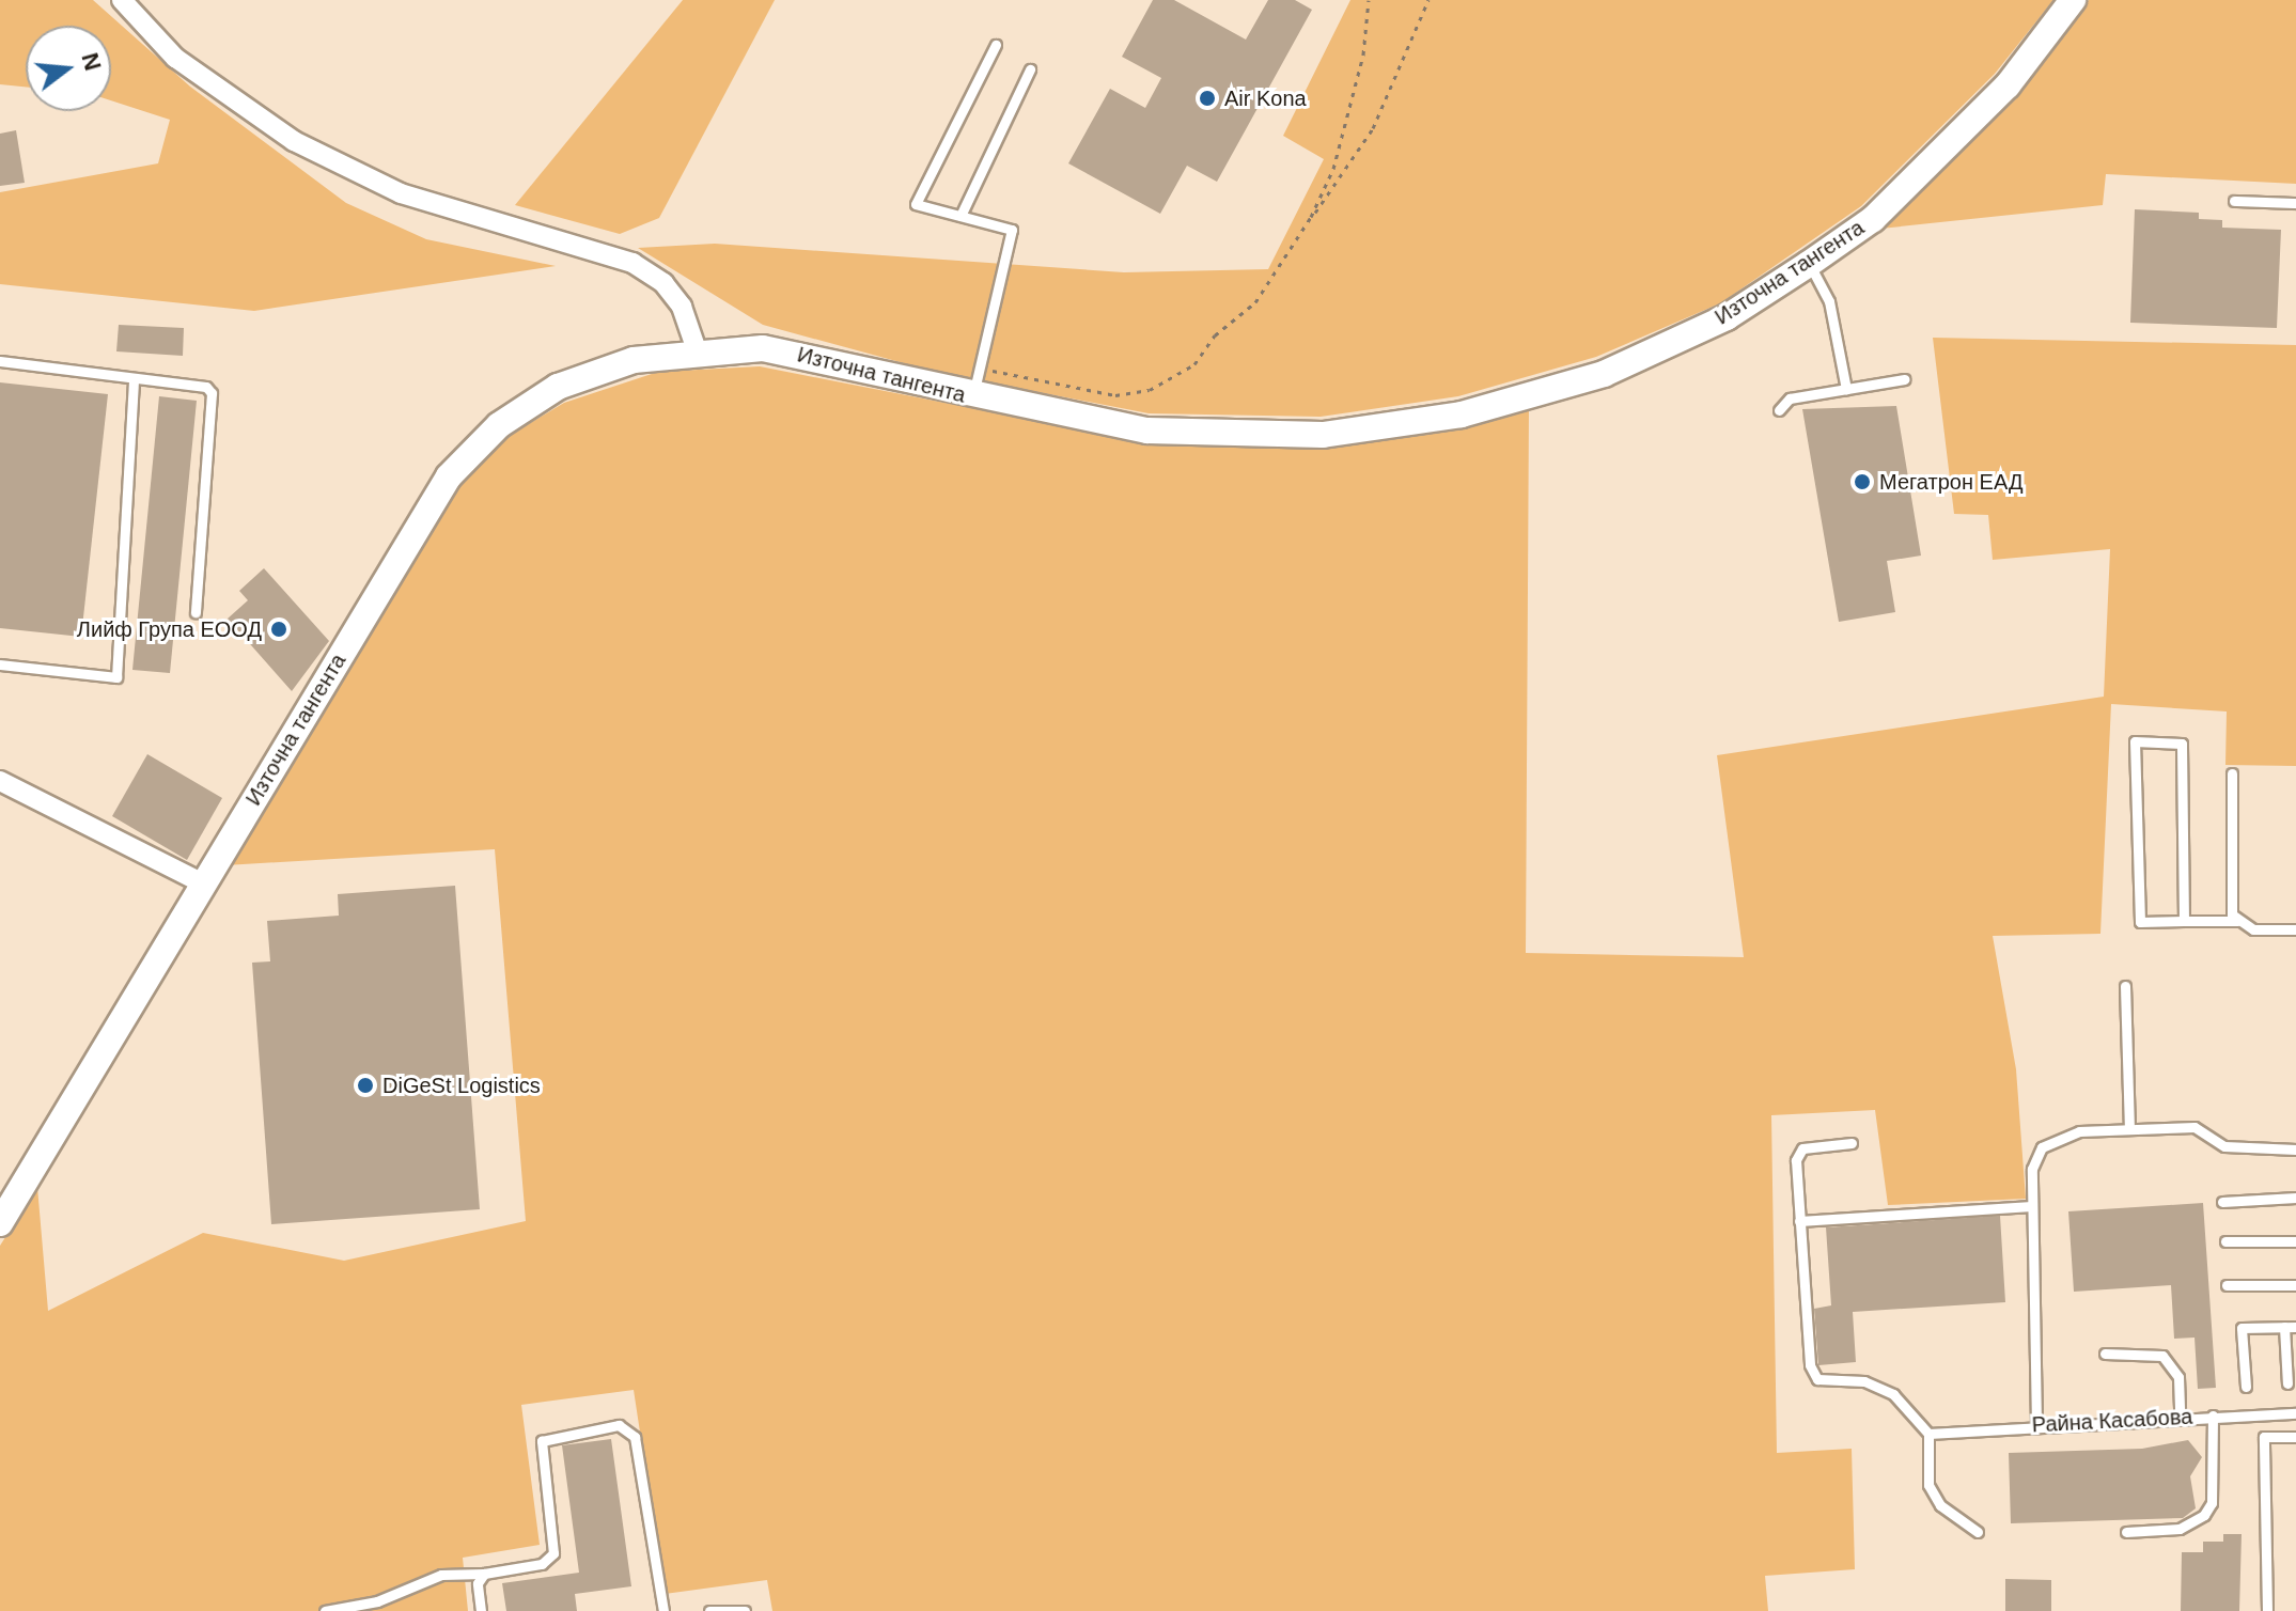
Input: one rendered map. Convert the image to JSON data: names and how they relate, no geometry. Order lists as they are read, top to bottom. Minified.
{"streets":{"street":["Източна тангента"],"lane":["Райна Касабова"]},"places":["Air Kona","Мегатрон ЕАД","Лийф Група ЕООД","DiGeSt Logistics"],"north":"right"}
